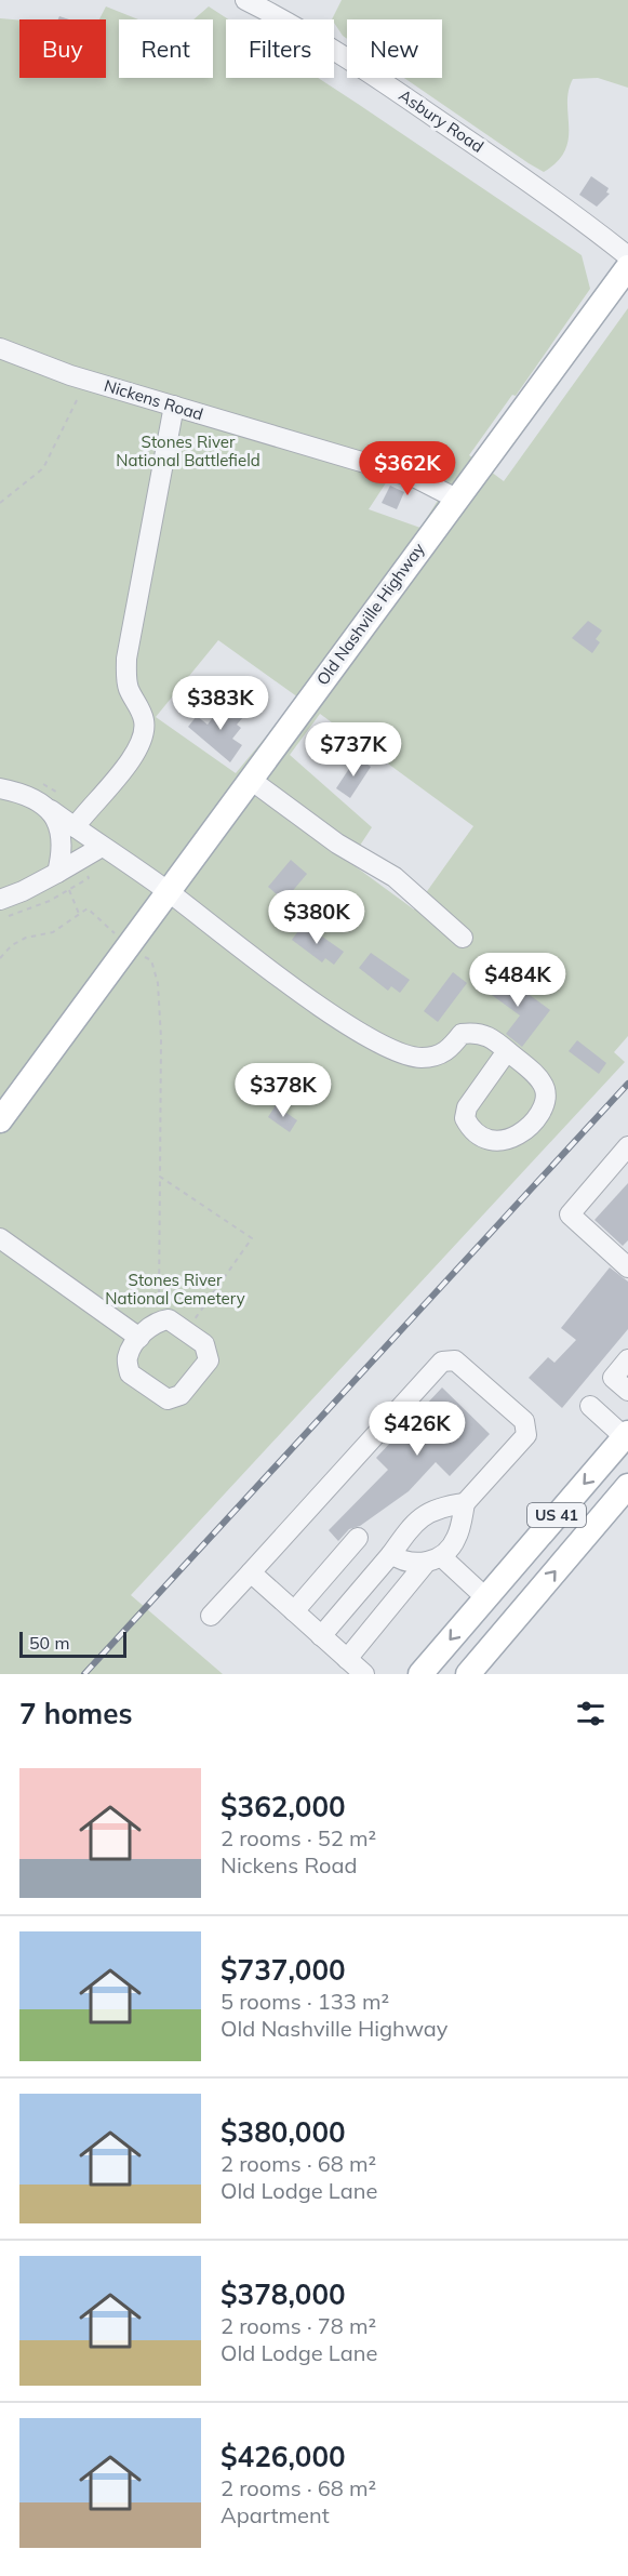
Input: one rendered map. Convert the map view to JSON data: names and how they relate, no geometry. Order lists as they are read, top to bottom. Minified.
{"streets":{"main road":["Old Nashville Highway","US 41"],"street":["Asbury Road","Nickens Road"]},"crossings":[["Nickens Road","Old Nashville Highway"]],"parks":["Stones River National Battlefield","Stones River National Cemetery"],"scale_bar":"50 m","page":{"chip":["Buy","Rent","Filters","New"],"price":["$362K","$383K","$737K","$380K","$484K","$378K","$426K"],"scale":"50 m","heading":"7 homes","list":[{"name":"$362,000","note":"2 rooms · 52 m² · Nickens Road"},{"name":"$737,000","note":"5 rooms · 133 m² · Old Nashville Highway"},{"name":"$380,000","note":"2 rooms · 68 m² · Old Lodge Lane"},{"name":"$378,000","note":"2 rooms · 78 m² · Old Lodge Lane"},{"name":"$426,000","note":"2 rooms · 68 m² · Apartment"}]}}
